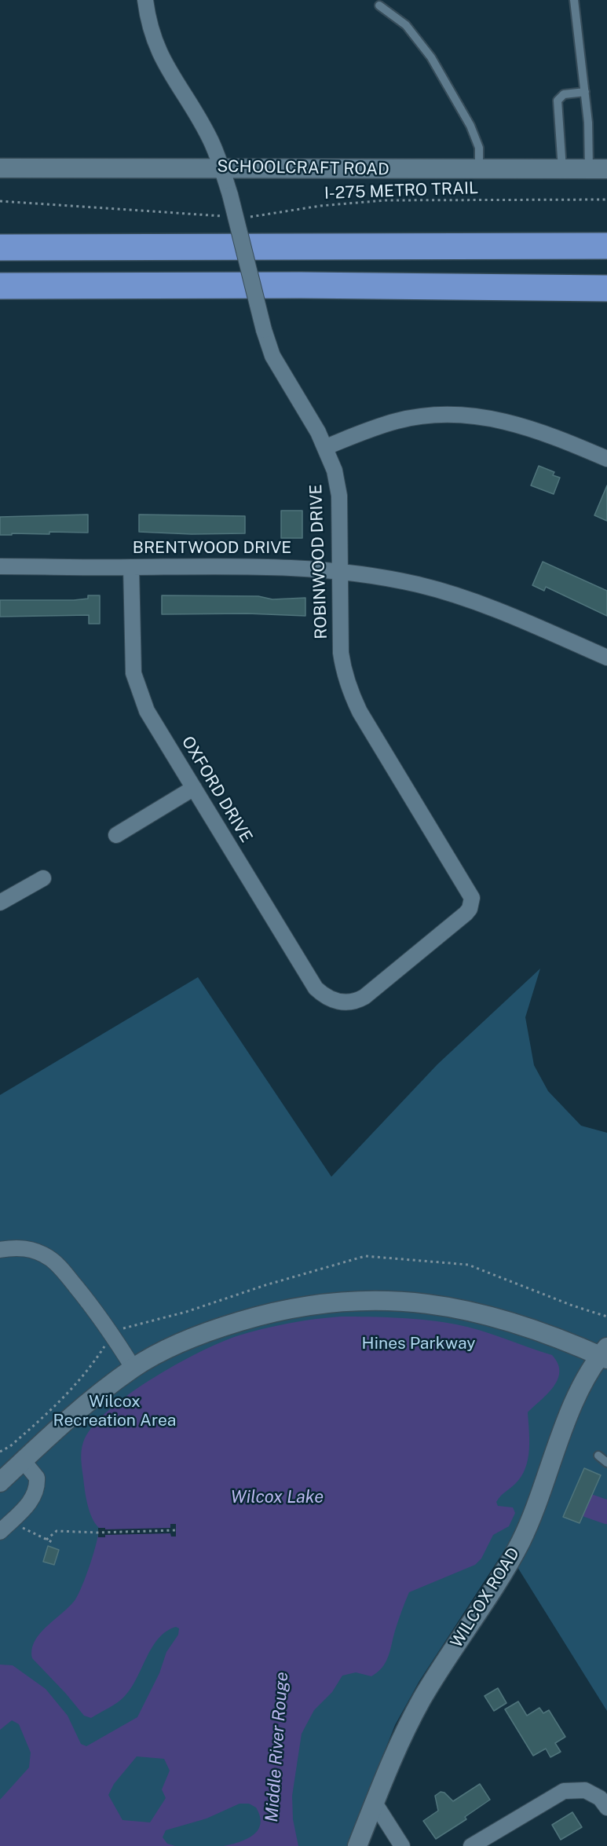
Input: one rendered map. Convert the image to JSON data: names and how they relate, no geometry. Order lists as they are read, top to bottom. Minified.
{"streets":{"street":["SCHOOLCRAFT ROAD","BRENTWOOD DRIVE","ROBINWOOD DRIVE","OXFORD DRIVE","WILCOX ROAD"],"path":["I-275 METRO TRAIL"]},"crossings":[["SCHOOLCRAFT ROAD","ROBINWOOD DRIVE"],["BRENTWOOD DRIVE","ROBINWOOD DRIVE"],["BRENTWOOD DRIVE","OXFORD DRIVE"],["ROBINWOOD DRIVE","OXFORD DRIVE"]],"water":["Wilcox Lake","Middle River Rouge"],"parks":["Hines Parkway","Wilcox Recreation Area"]}
